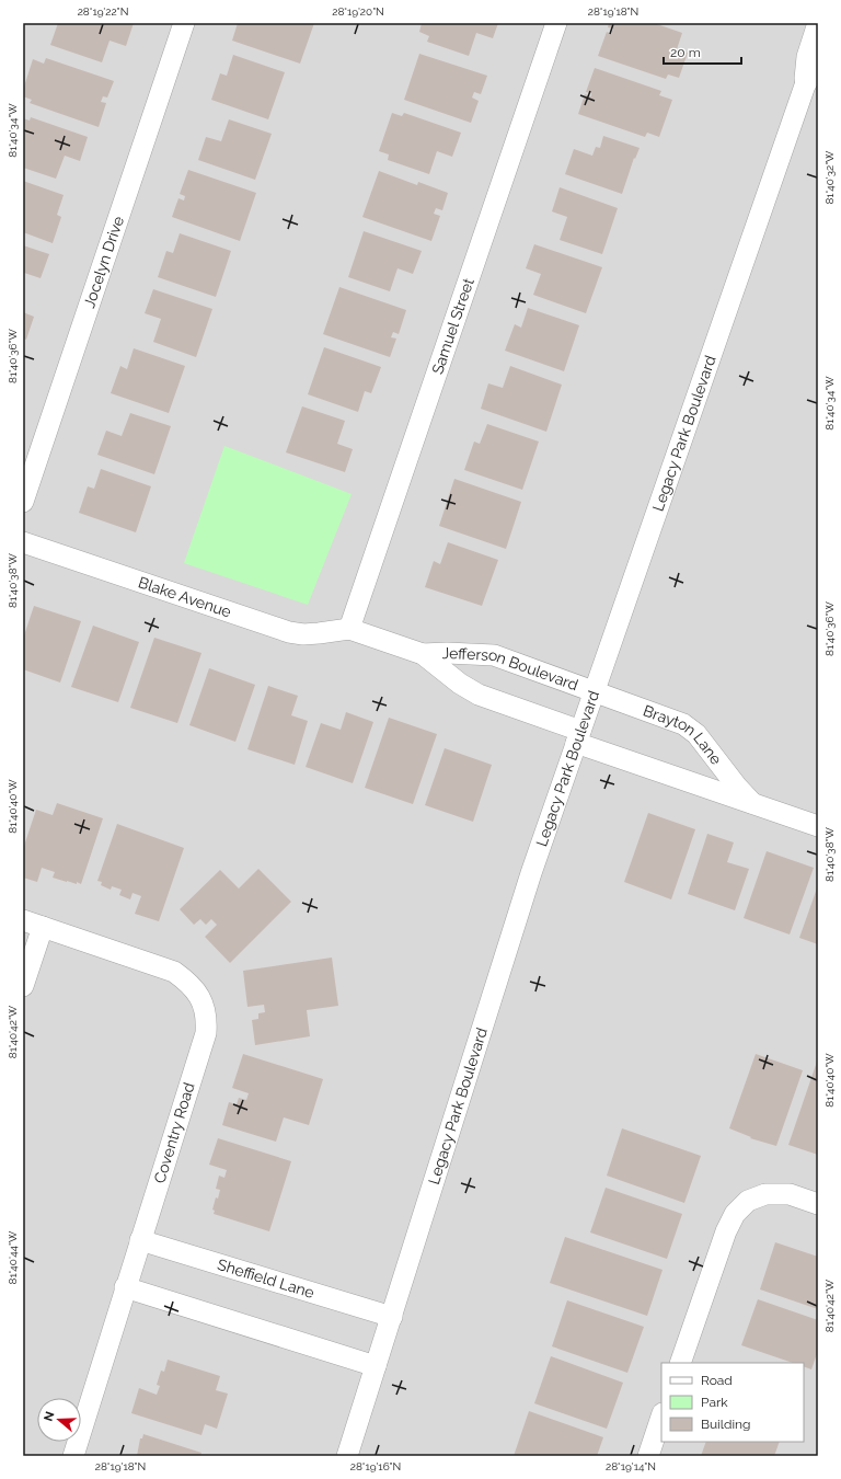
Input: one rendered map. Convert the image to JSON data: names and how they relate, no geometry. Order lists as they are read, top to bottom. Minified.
{"streets":{"street":["Jocelyn Drive","Samuel Street","Legacy Park Boulevard","Blake Avenue","Jefferson Boulevard","Brayton Lane","Coventry Road","Sheffield Lane"]},"crossings":[["Samuel Street","Blake Avenue"],["Samuel Street","Jefferson Boulevard"],["Legacy Park Boulevard","Jefferson Boulevard"],["Legacy Park Boulevard","Brayton Lane"],["Legacy Park Boulevard","Sheffield Lane"],["Blake Avenue","Jefferson Boulevard"],["Jefferson Boulevard","Brayton Lane"],["Coventry Road","Sheffield Lane"]],"legend":["Road","Park","Building"],"scale_bar":"20 m","north":"left","coordinates":["28°19'22\"N","28°19'20\"N","28°19'18\"N","81°40'34\"W","81°40'32\"W","81°40'36\"W","81°40'38\"W","81°40'40\"W","81°40'42\"W","81°40'44\"W","28°19'16\"N","28°19'14\"N"]}
